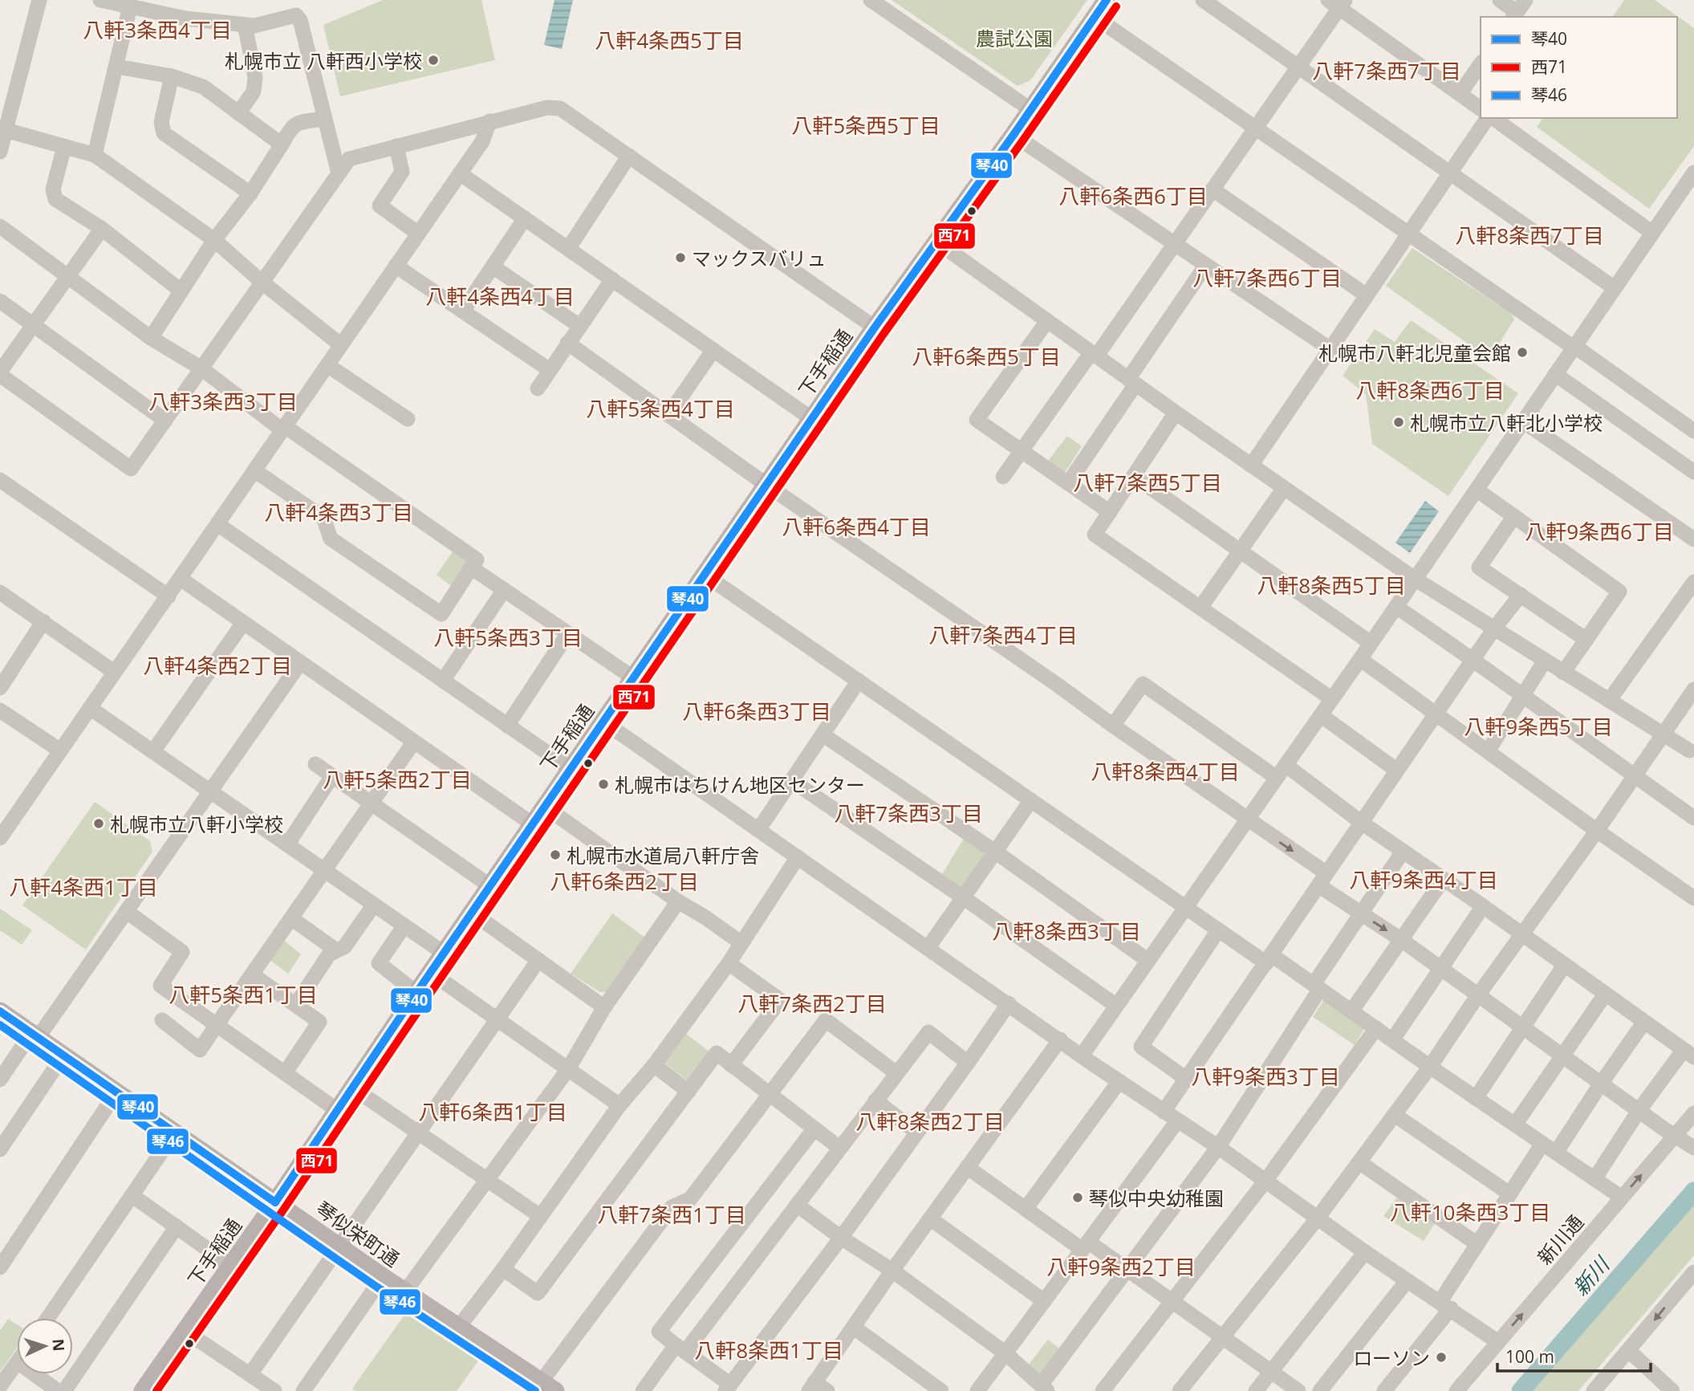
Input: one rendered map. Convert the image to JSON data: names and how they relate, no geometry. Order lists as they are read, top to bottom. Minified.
{"streets":{"main road":["下手稲通","琴似栄町通"],"street":["新川通"]},"crossings":[["下手稲通","琴似栄町通"]],"districts":["八軒3条西4丁目","八軒4条西5丁目","八軒7条西7丁目","八軒5条西5丁目","八軒6条西6丁目","八軒8条西7丁目","八軒7条西6丁目","八軒4条西4丁目","八軒6条西5丁目","八軒8条西6丁目","八軒3条西3丁目","八軒5条西4丁目","八軒7条西5丁目","八軒4条西3丁目","八軒6条西4丁目","八軒9条西6丁目","八軒8条西5丁目","八軒7条西4丁目","八軒5条西3丁目","八軒4条西2丁目","八軒6条西3丁目","八軒9条西5丁目","八軒8条西4丁目","八軒5条西2丁目","八軒7条西3丁目","八軒9条西4丁目","八軒6条西2丁目","八軒4条西1丁目","八軒8条西3丁目","八軒5条西1丁目","八軒7条西2丁目","八軒9条西3丁目","八軒6条西1丁目","八軒8条西2丁目","八軒10条西3丁目","八軒7条西1丁目","八軒9条西2丁目","八軒8条西1丁目"],"water":["新川"],"parks":["農試公園"],"places":["札幌市立 八軒西小学校","マックスバリュ","札幌市八軒北児童会館","札幌市立八軒北小学校","札幌市はちけん地区センター","札幌市立八軒小学校","札幌市水道局八軒庁舎","琴似中央幼稚園","ローソン"],"lines":["transit line 琴40","transit line 西71","transit line 琴46"],"legend":["琴40","西71","琴46"],"scale_bar":"100 m","north":"right"}
